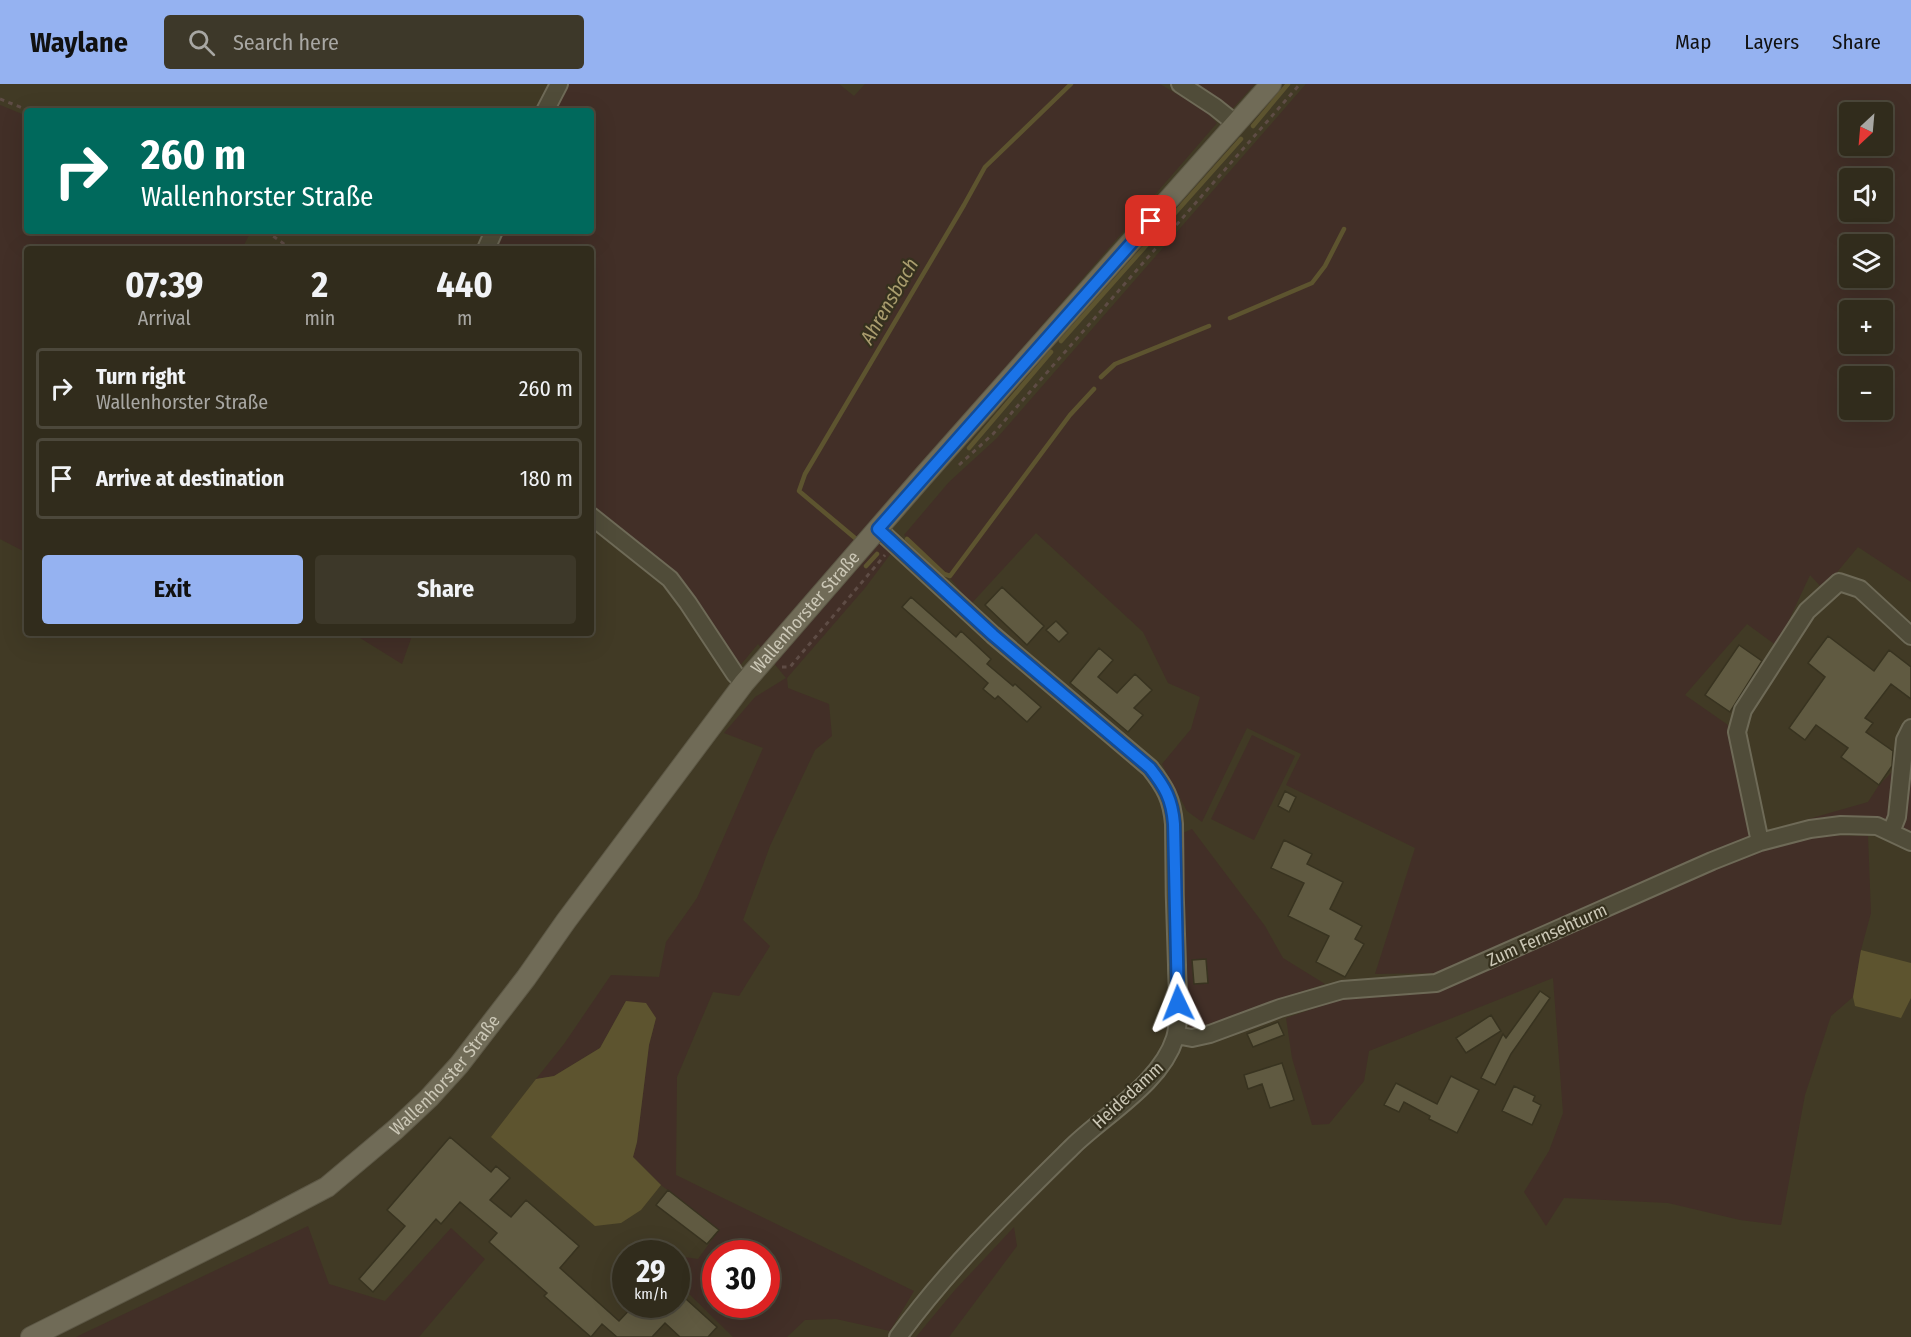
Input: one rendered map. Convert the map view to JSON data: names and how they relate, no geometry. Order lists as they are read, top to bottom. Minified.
{"streets":{"main road":["Wallenhorster Straße"],"street":["Zum Fernsehturm","Heidedamm"]},"crossings":[["Wallenhorster Straße","Heidedamm"],["Zum Fernsehturm","Heidedamm"]],"water":["Ahrensbach"],"north":"bottom left","page":{"header":"Waylane","search":"Search here","nav":["Map","Layers","Share"],"map_buttons":["+","−"],"turn":["260 m","Wallenhorster Straße"],"eta":["07:39","Arrival","2","min","440","m"],"list":[{"name":"Turn right","note":"Wallenhorster Straße","value":"260 m"},{"name":"Arrive at destination","value":"180 m"}],"buttons":["Exit","Share"],"speed":"29 km/h","limit":"30"}}
